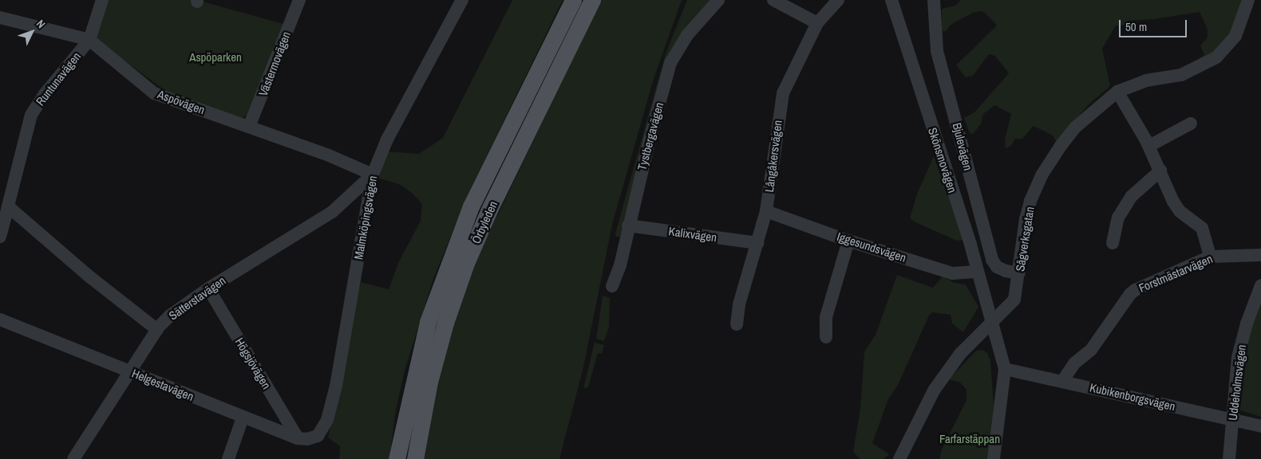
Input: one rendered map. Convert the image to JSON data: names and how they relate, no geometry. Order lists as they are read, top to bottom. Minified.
{"streets":{"main road":["Örbyleden"],"street":["Västermovägen","Runtunavägen","Aspövägen","Tystbergavägen","Bjulevägen","Långåkersvägen","Skönsmovägen","Malmköpingsvägen","Kalixvägen","Sågverksgatan","Iggesundsvägen","Forstmästarvägen","Sätterstavägen","Högsjövägen","Uddeholmsvägen","Helgestavägen","Kubikenborgsvägen"]},"crossings":[["Västermovägen","Aspövägen"],["Runtunavägen","Aspövägen"],["Aspövägen","Malmköpingsvägen"],["Aspövägen","Sätterstavägen"],["Tystbergavägen","Kalixvägen"],["Bjulevägen","Sågverksgatan"],["Långåkersvägen","Kalixvägen"],["Långåkersvägen","Iggesundsvägen"],["Skönsmovägen","Sågverksgatan"],["Skönsmovägen","Iggesundsvägen"],["Malmköpingsvägen","Sätterstavägen"],["Malmköpingsvägen","Helgestavägen"],["Forstmästarvägen","Kubikenborgsvägen"],["Sätterstavägen","Högsjövägen"],["Sätterstavägen","Helgestavägen"],["Högsjövägen","Helgestavägen"],["Uddeholmsvägen","Kubikenborgsvägen"]],"parks":["Aspöparken","Farfarstäppan"],"scale_bar":"50 m","north":"top right"}
